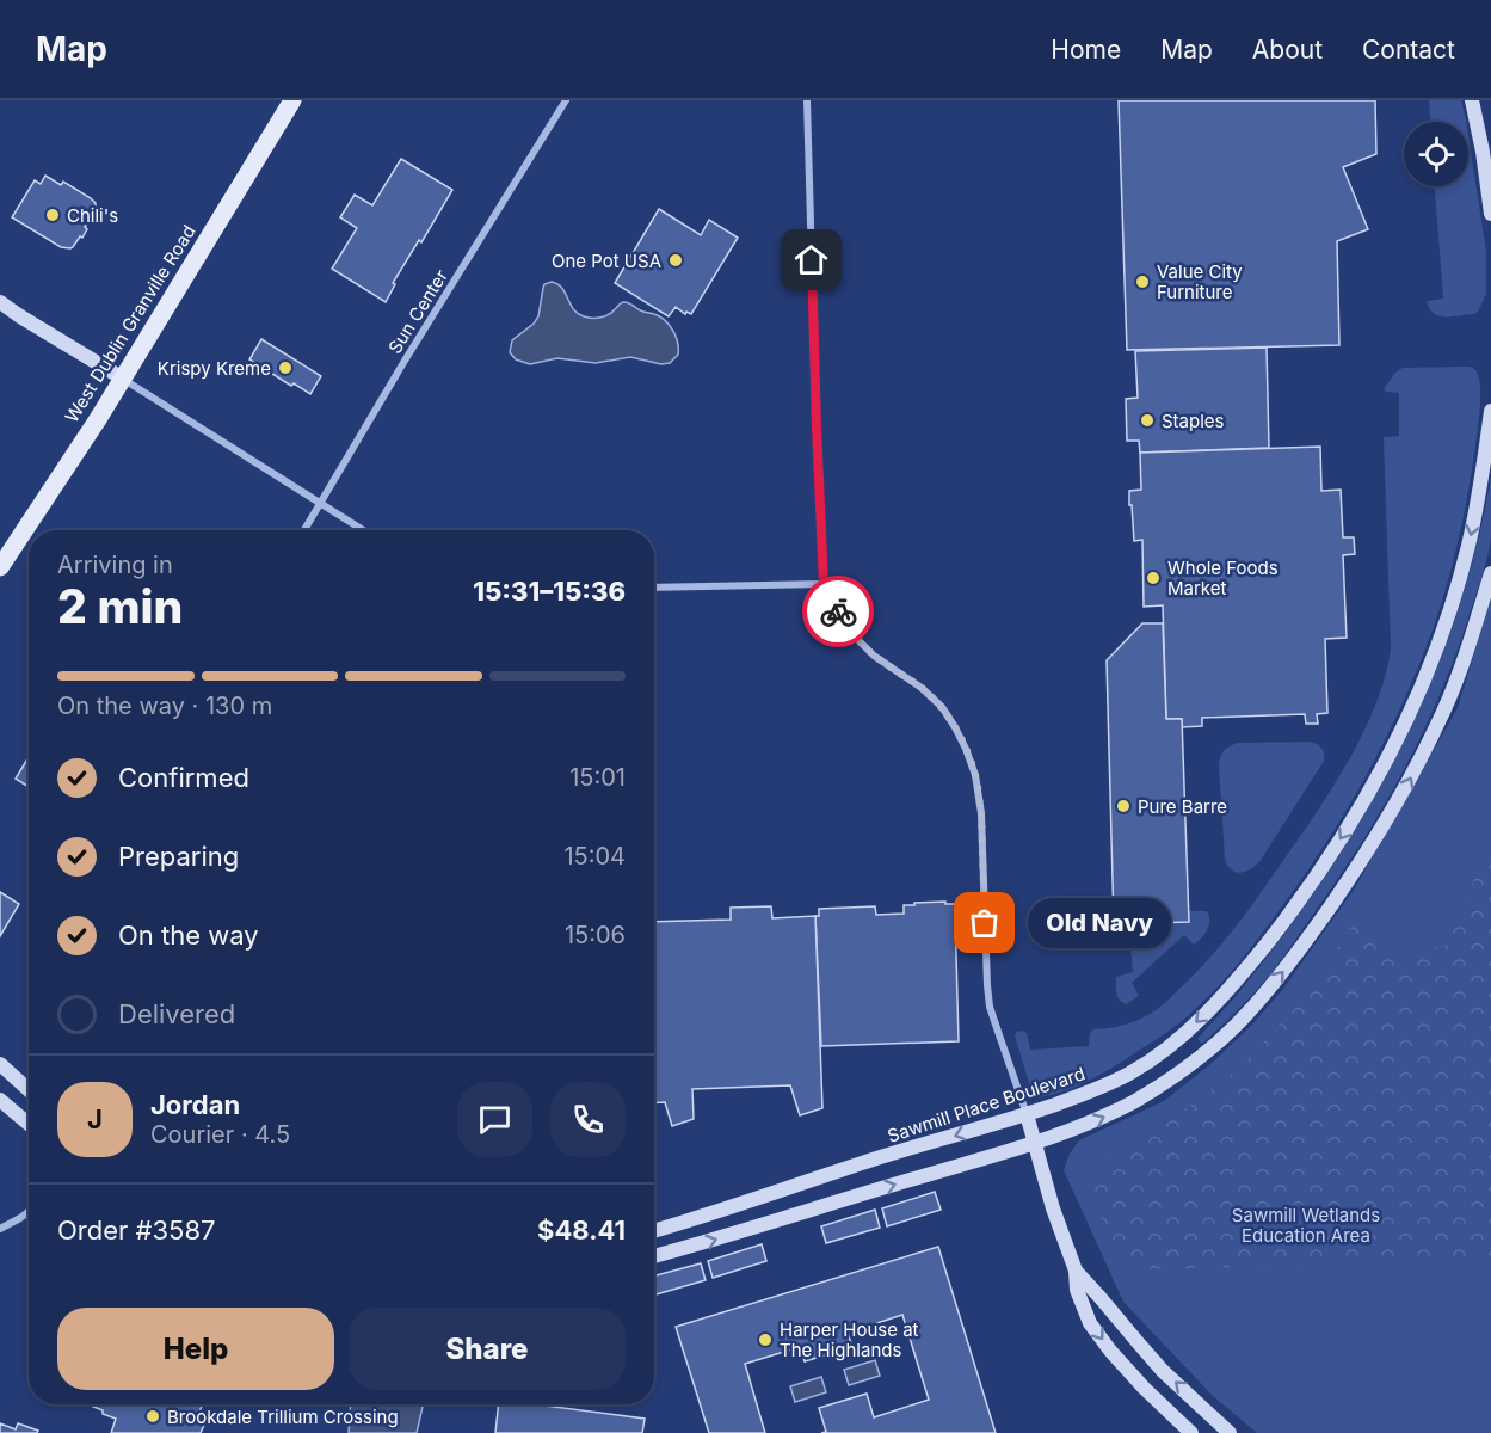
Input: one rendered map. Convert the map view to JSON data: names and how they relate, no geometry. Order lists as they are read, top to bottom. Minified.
{"streets":{"main road":["West Dublin Granville Road"],"street":["Sun Center","Sawmill Place Boulevard"]},"parks":["Sawmill Wetlands Education Area"],"places":["Chili's","One Pot USA","Value City Furniture","Krispy Kreme","Staples","Whole Foods Market","Pure Barre","Old Navy","Harper House at The Highlands","Brookdale Trillium Crossing"],"page":{"header":"Map","nav":["Home","Map","About","Contact"],"heading":["2 min","Arriving in","15:31–15:36"],"panel":["Jordan","Courier · 4.5","Order #3587","$48.41"],"bar":"On the way · 130 m","list":[["Confirmed","15:01"],["Preparing","15:04"],["On the way","15:06"],"Delivered"],"bubble":"Old Navy","round":"J","buttons":["Help","Share"]}}
